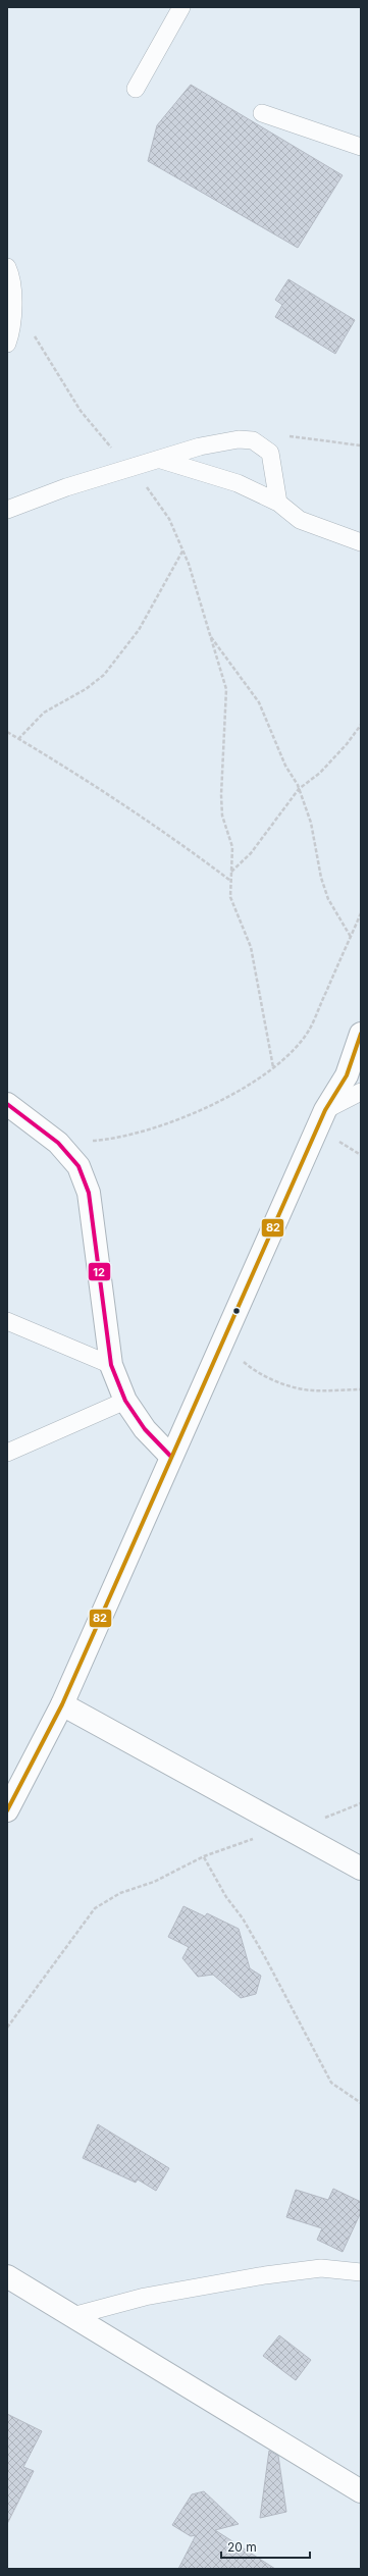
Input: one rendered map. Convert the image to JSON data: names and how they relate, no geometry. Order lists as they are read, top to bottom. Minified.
{"lines":["transit line 82","transit line 12"],"scale_bar":"20 m"}
